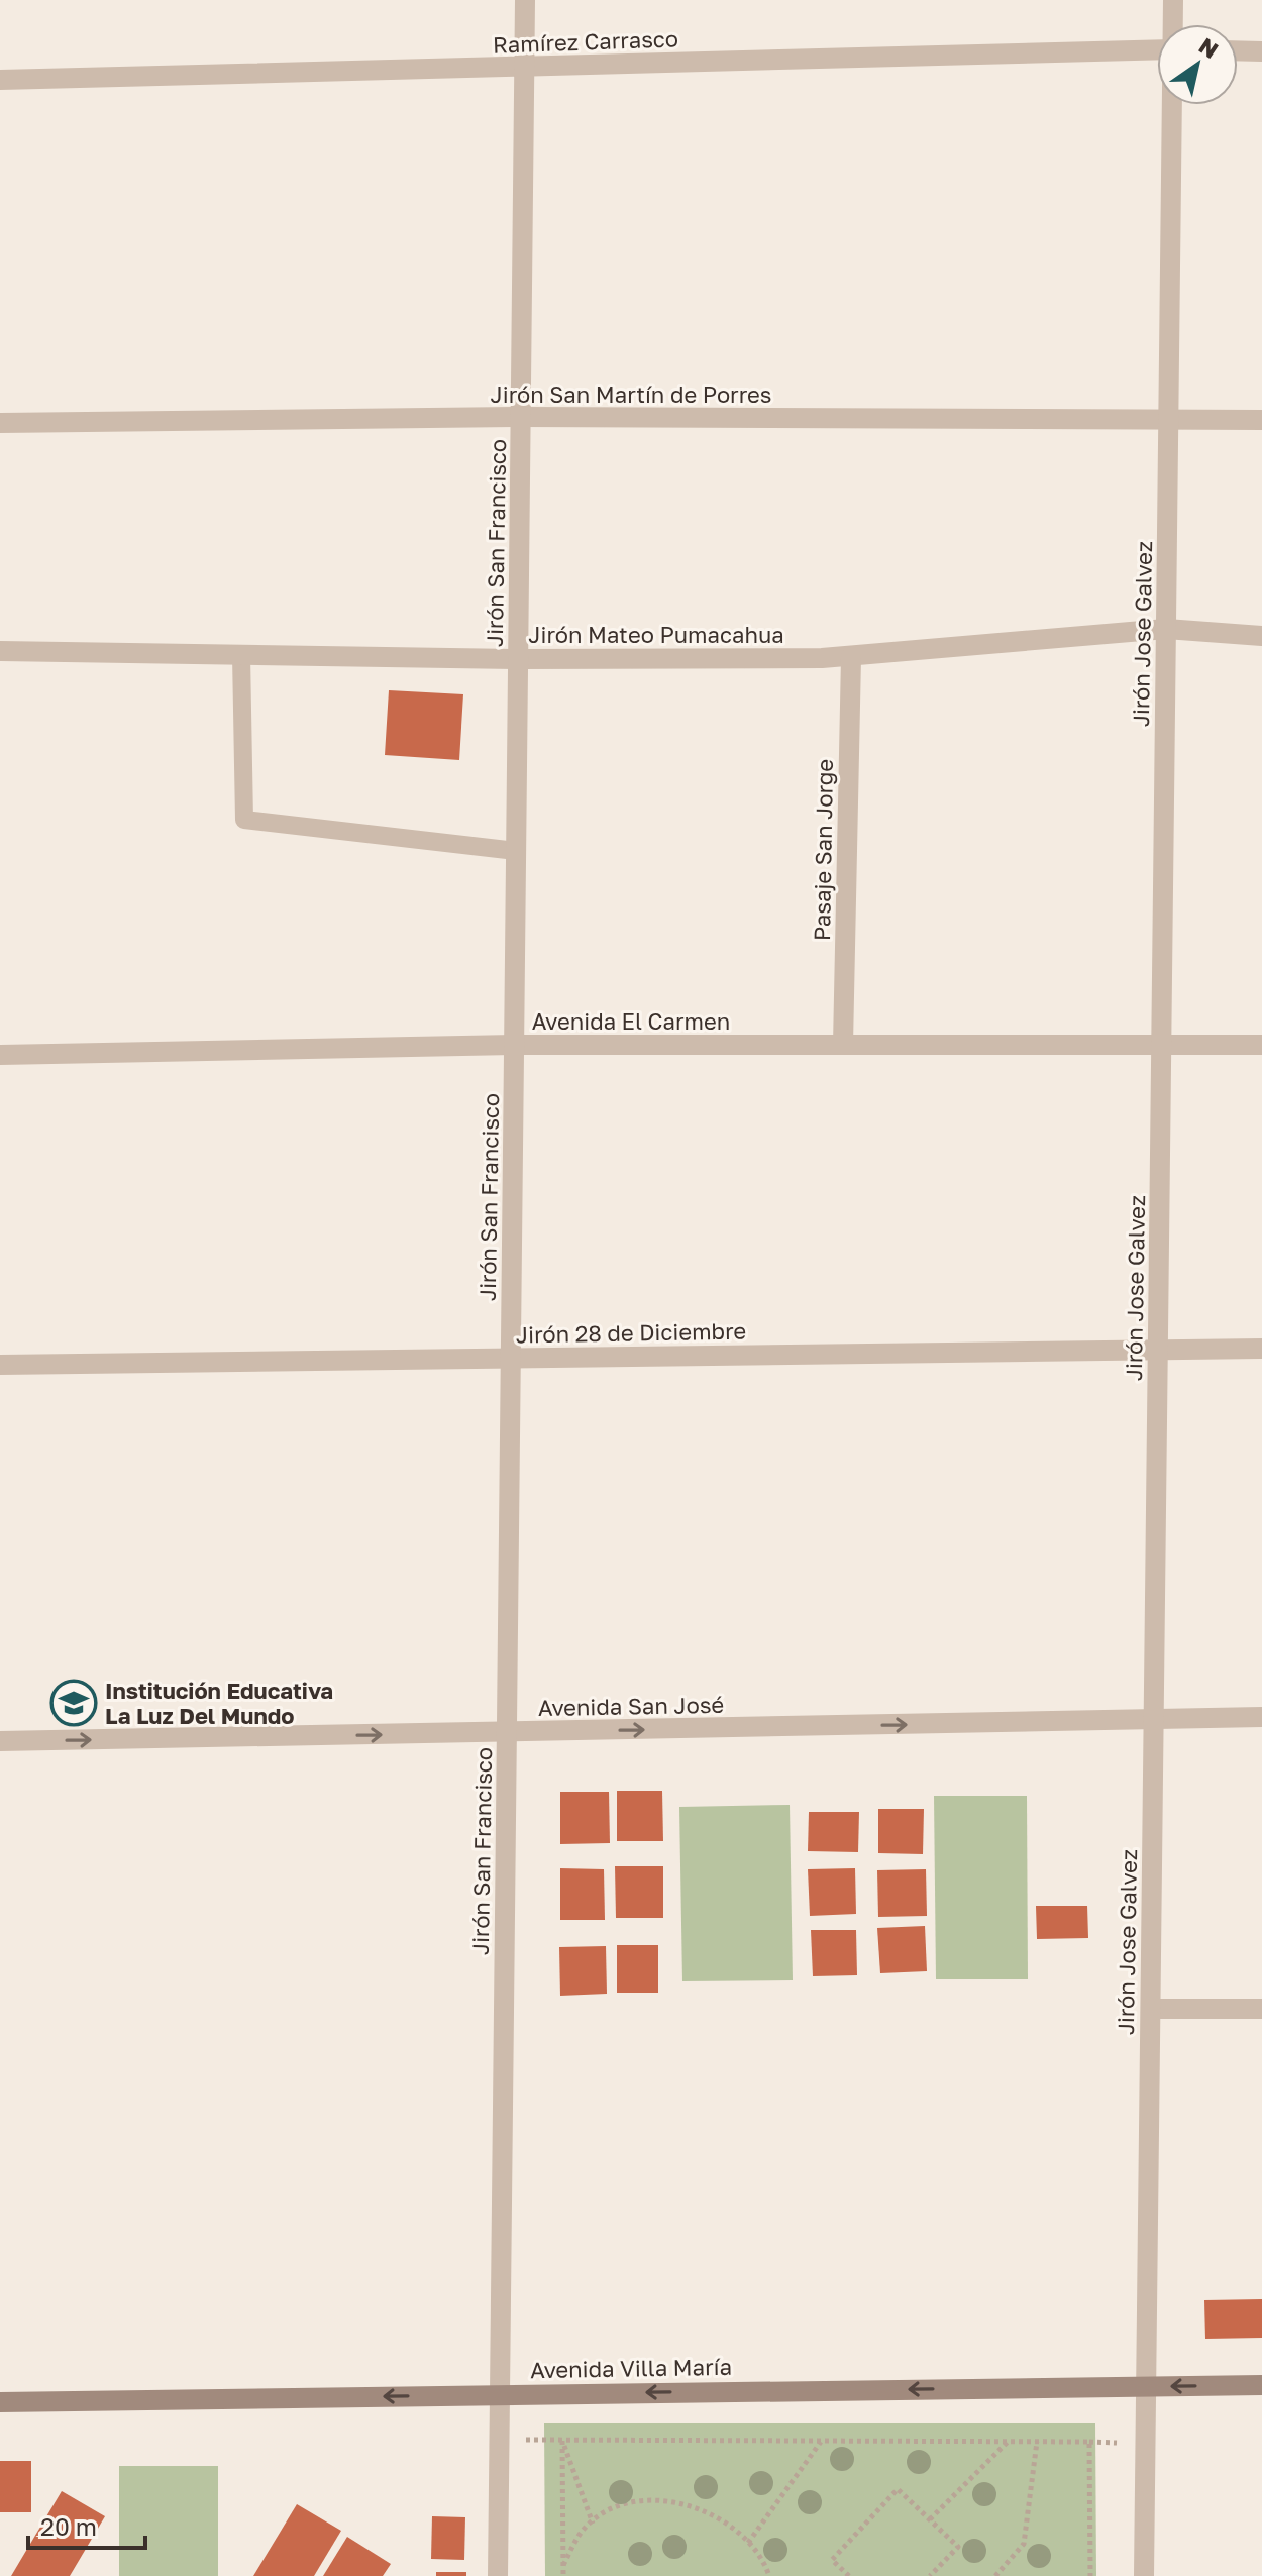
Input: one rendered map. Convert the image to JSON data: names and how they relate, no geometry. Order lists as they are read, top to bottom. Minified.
{"streets":{"main road":["Avenida Villa María"],"street":["Ramírez Carrasco","Jirón San Martín de Porres","Jirón San Francisco","Jirón Mateo Pumacahua","Jirón Jose Galvez","Pasaje San Jorge","Avenida El Carmen","Jirón 28 de Diciembre","Avenida San José"]},"crossings":[["Ramírez Carrasco","Jirón San Francisco"],["Jirón San Martín de Porres","Jirón San Francisco"],["Jirón San Martín de Porres","Jirón Jose Galvez"],["Jirón San Francisco","Jirón Mateo Pumacahua"],["Jirón San Francisco","Avenida El Carmen"],["Jirón San Francisco","Jirón 28 de Diciembre"],["Jirón San Francisco","Avenida San José"],["Jirón San Francisco","Avenida Villa María"],["Jirón Mateo Pumacahua","Jirón Jose Galvez"],["Jirón Mateo Pumacahua","Pasaje San Jorge"],["Jirón Jose Galvez","Avenida El Carmen"],["Jirón Jose Galvez","Jirón 28 de Diciembre"],["Jirón Jose Galvez","Avenida San José"],["Jirón Jose Galvez","Avenida Villa María"],["Pasaje San Jorge","Avenida El Carmen"]],"one_way":["Avenida San José","Avenida Villa María"],"places":{"school or university":["Institución Educativa La Luz Del Mundo"]},"scale_bar":"20 m","north":"top right"}
